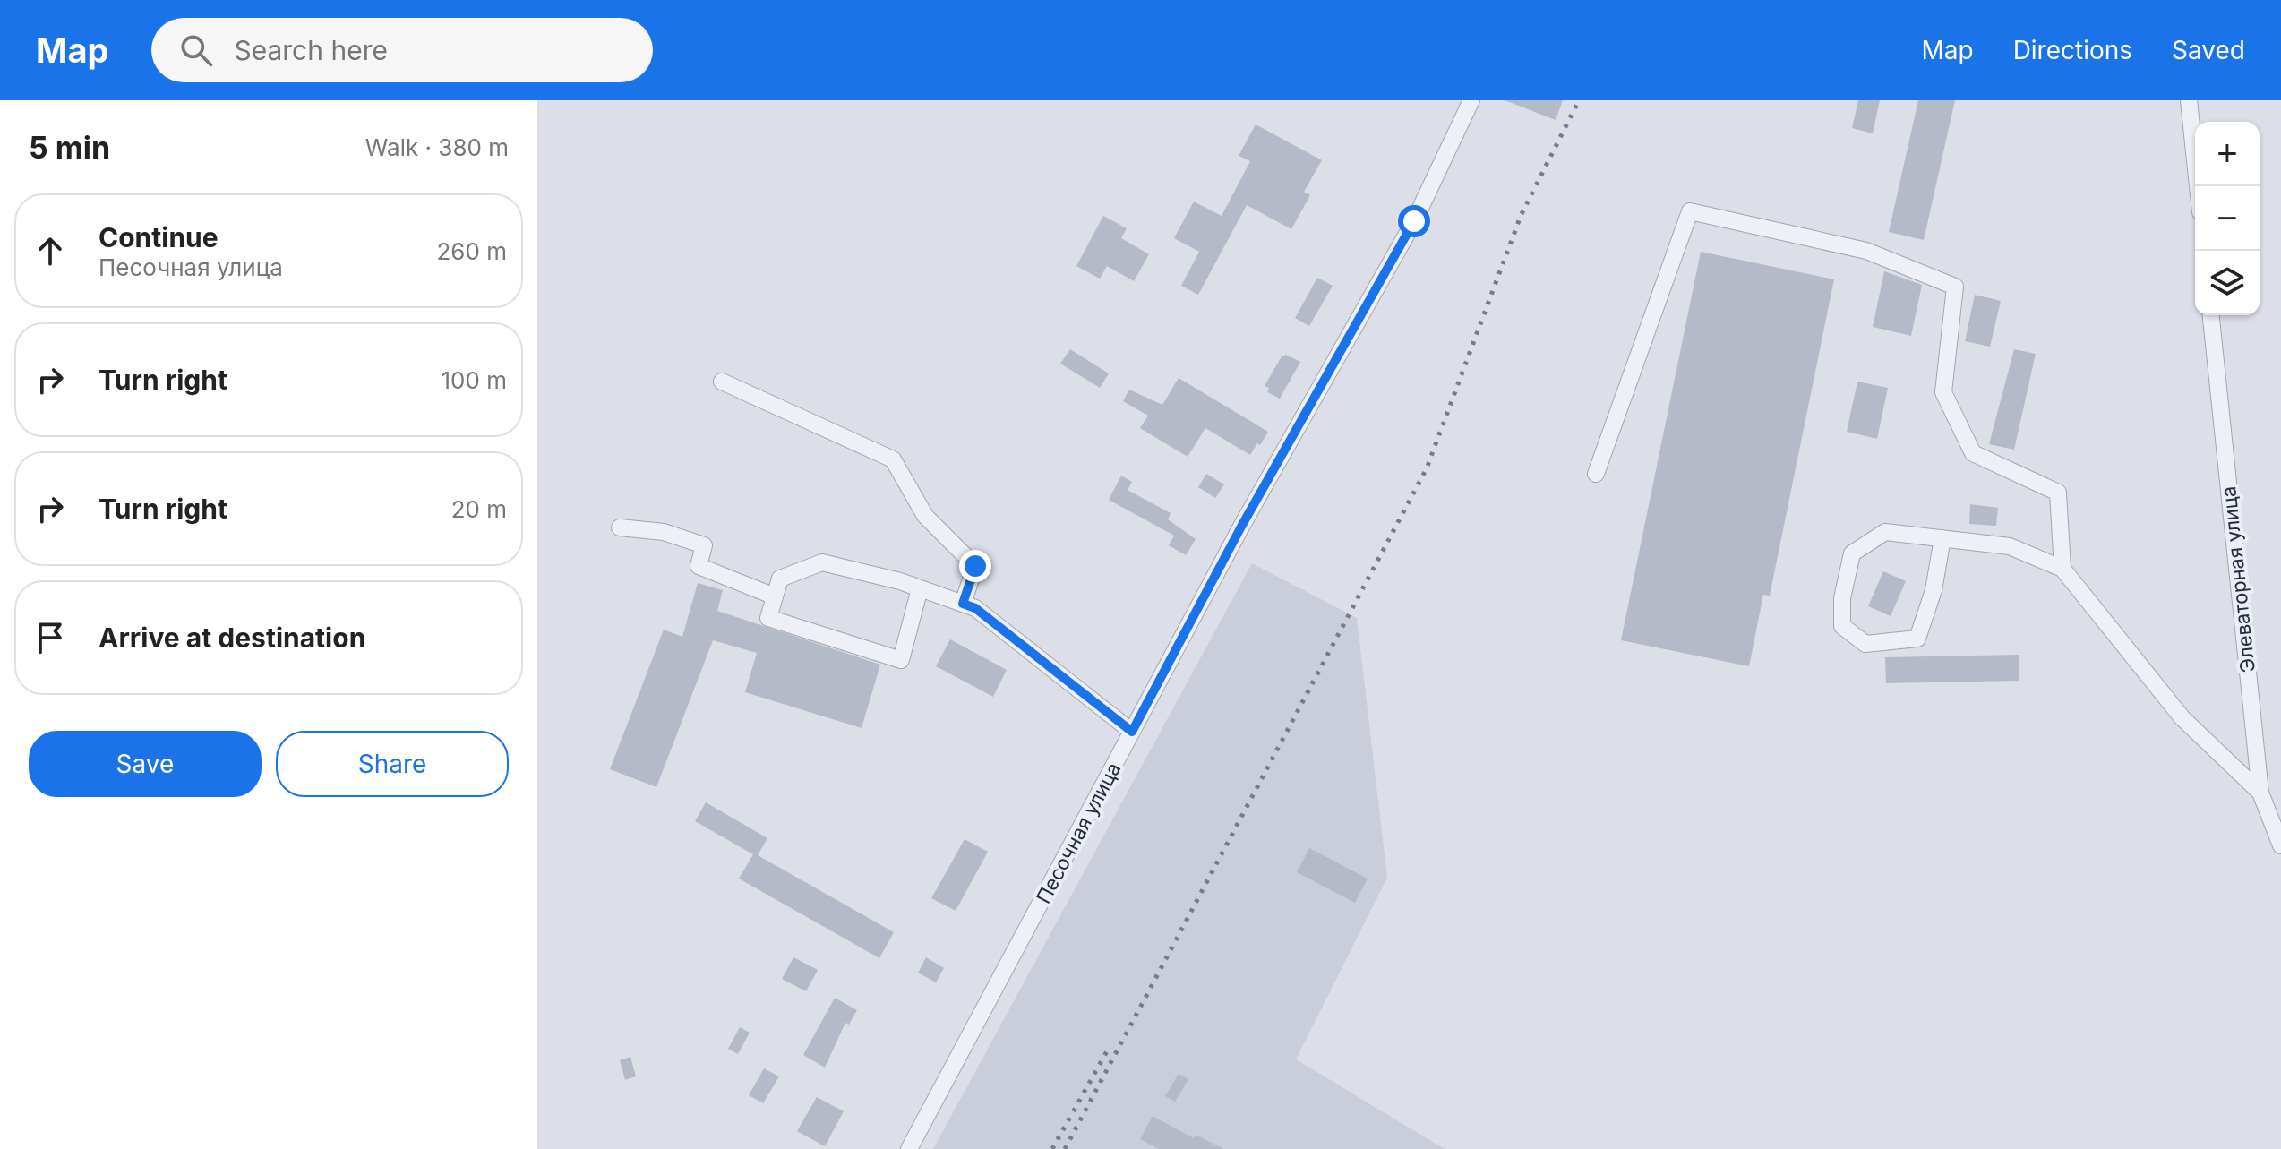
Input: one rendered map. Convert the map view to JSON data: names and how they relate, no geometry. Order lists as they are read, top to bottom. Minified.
{"streets":{"street":["Элеваторная улица","Песочная улица"]},"page":{"header":"Map","search":"Search here","nav":["Map","Directions","Saved"],"heading":["5 min","Walk · 380 m"],"map_buttons":["+","−"],"list":[["Continue","Песочная улица","260 m"],["Turn right","100 m"],["Turn right","20 m"],"Arrive at destination"],"buttons":["Save","Share"]}}
